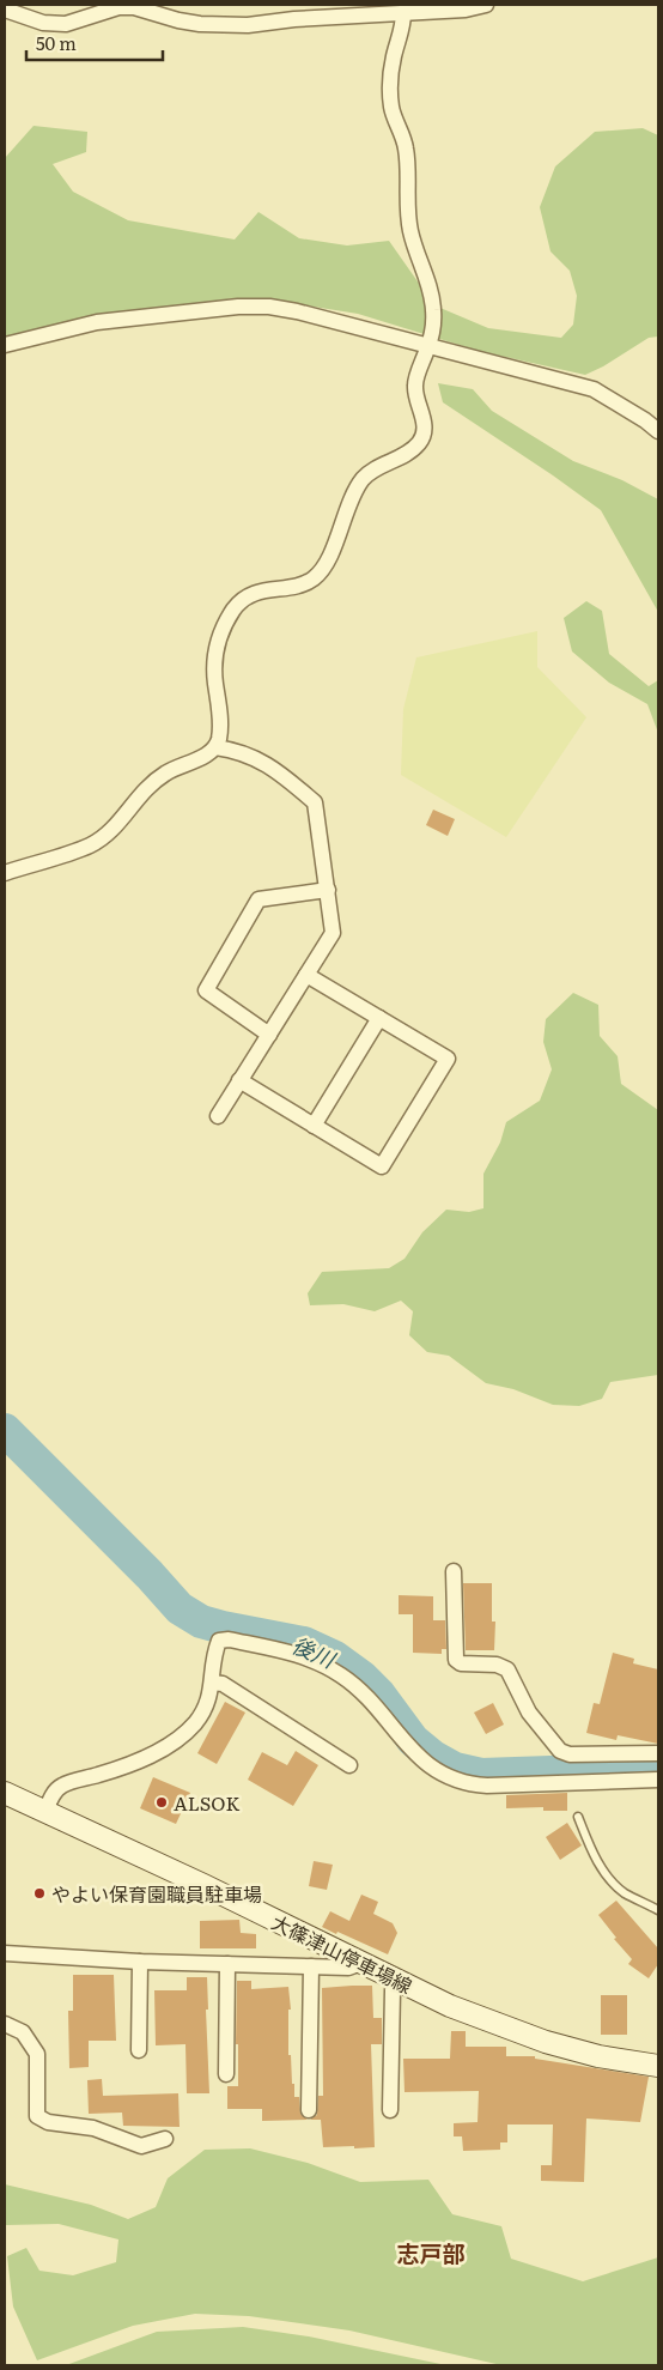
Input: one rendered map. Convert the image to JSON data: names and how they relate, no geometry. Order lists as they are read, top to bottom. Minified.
{"streets":{"main road":["大篠津山停車場線"]},"districts":["志戸部"],"water":["後川"],"places":["ALSOK","やよい保育園職員駐車場"],"scale_bar":"50 m"}
